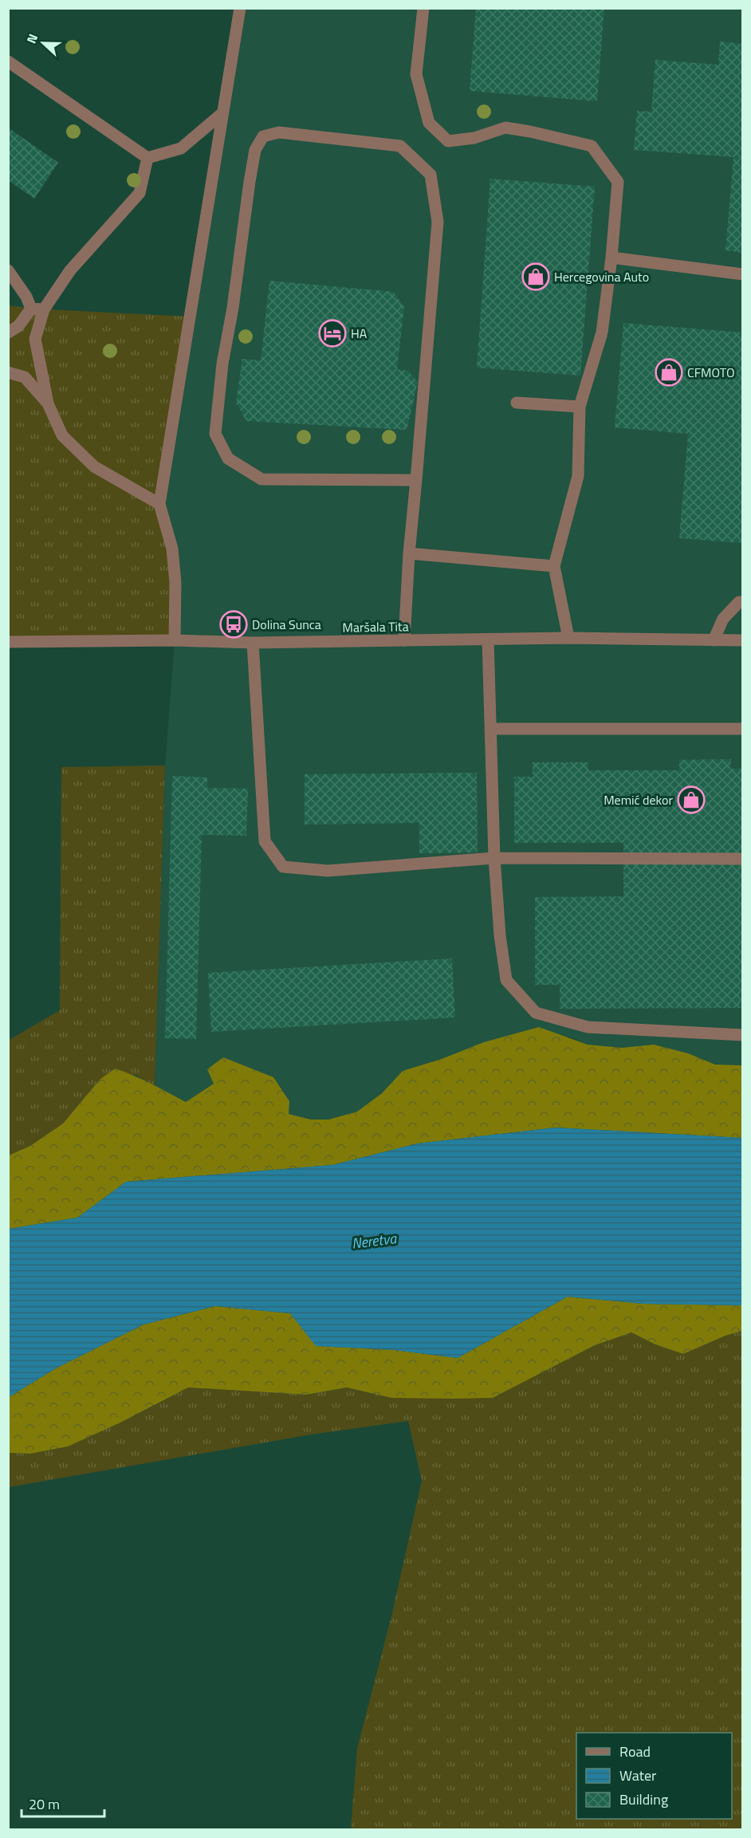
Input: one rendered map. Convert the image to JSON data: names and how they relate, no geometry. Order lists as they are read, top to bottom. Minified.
{"streets":{"street":["Maršala Tita"]},"water":["Neretva"],"places":{"shop":["Hercegovina Auto","CFMOTO","Memić dekor"],"hotel":["HA"],"bus stop":["Dolina Sunca"]},"legend":["Road","Water","Building"],"scale_bar":"20 m","north":"left"}
